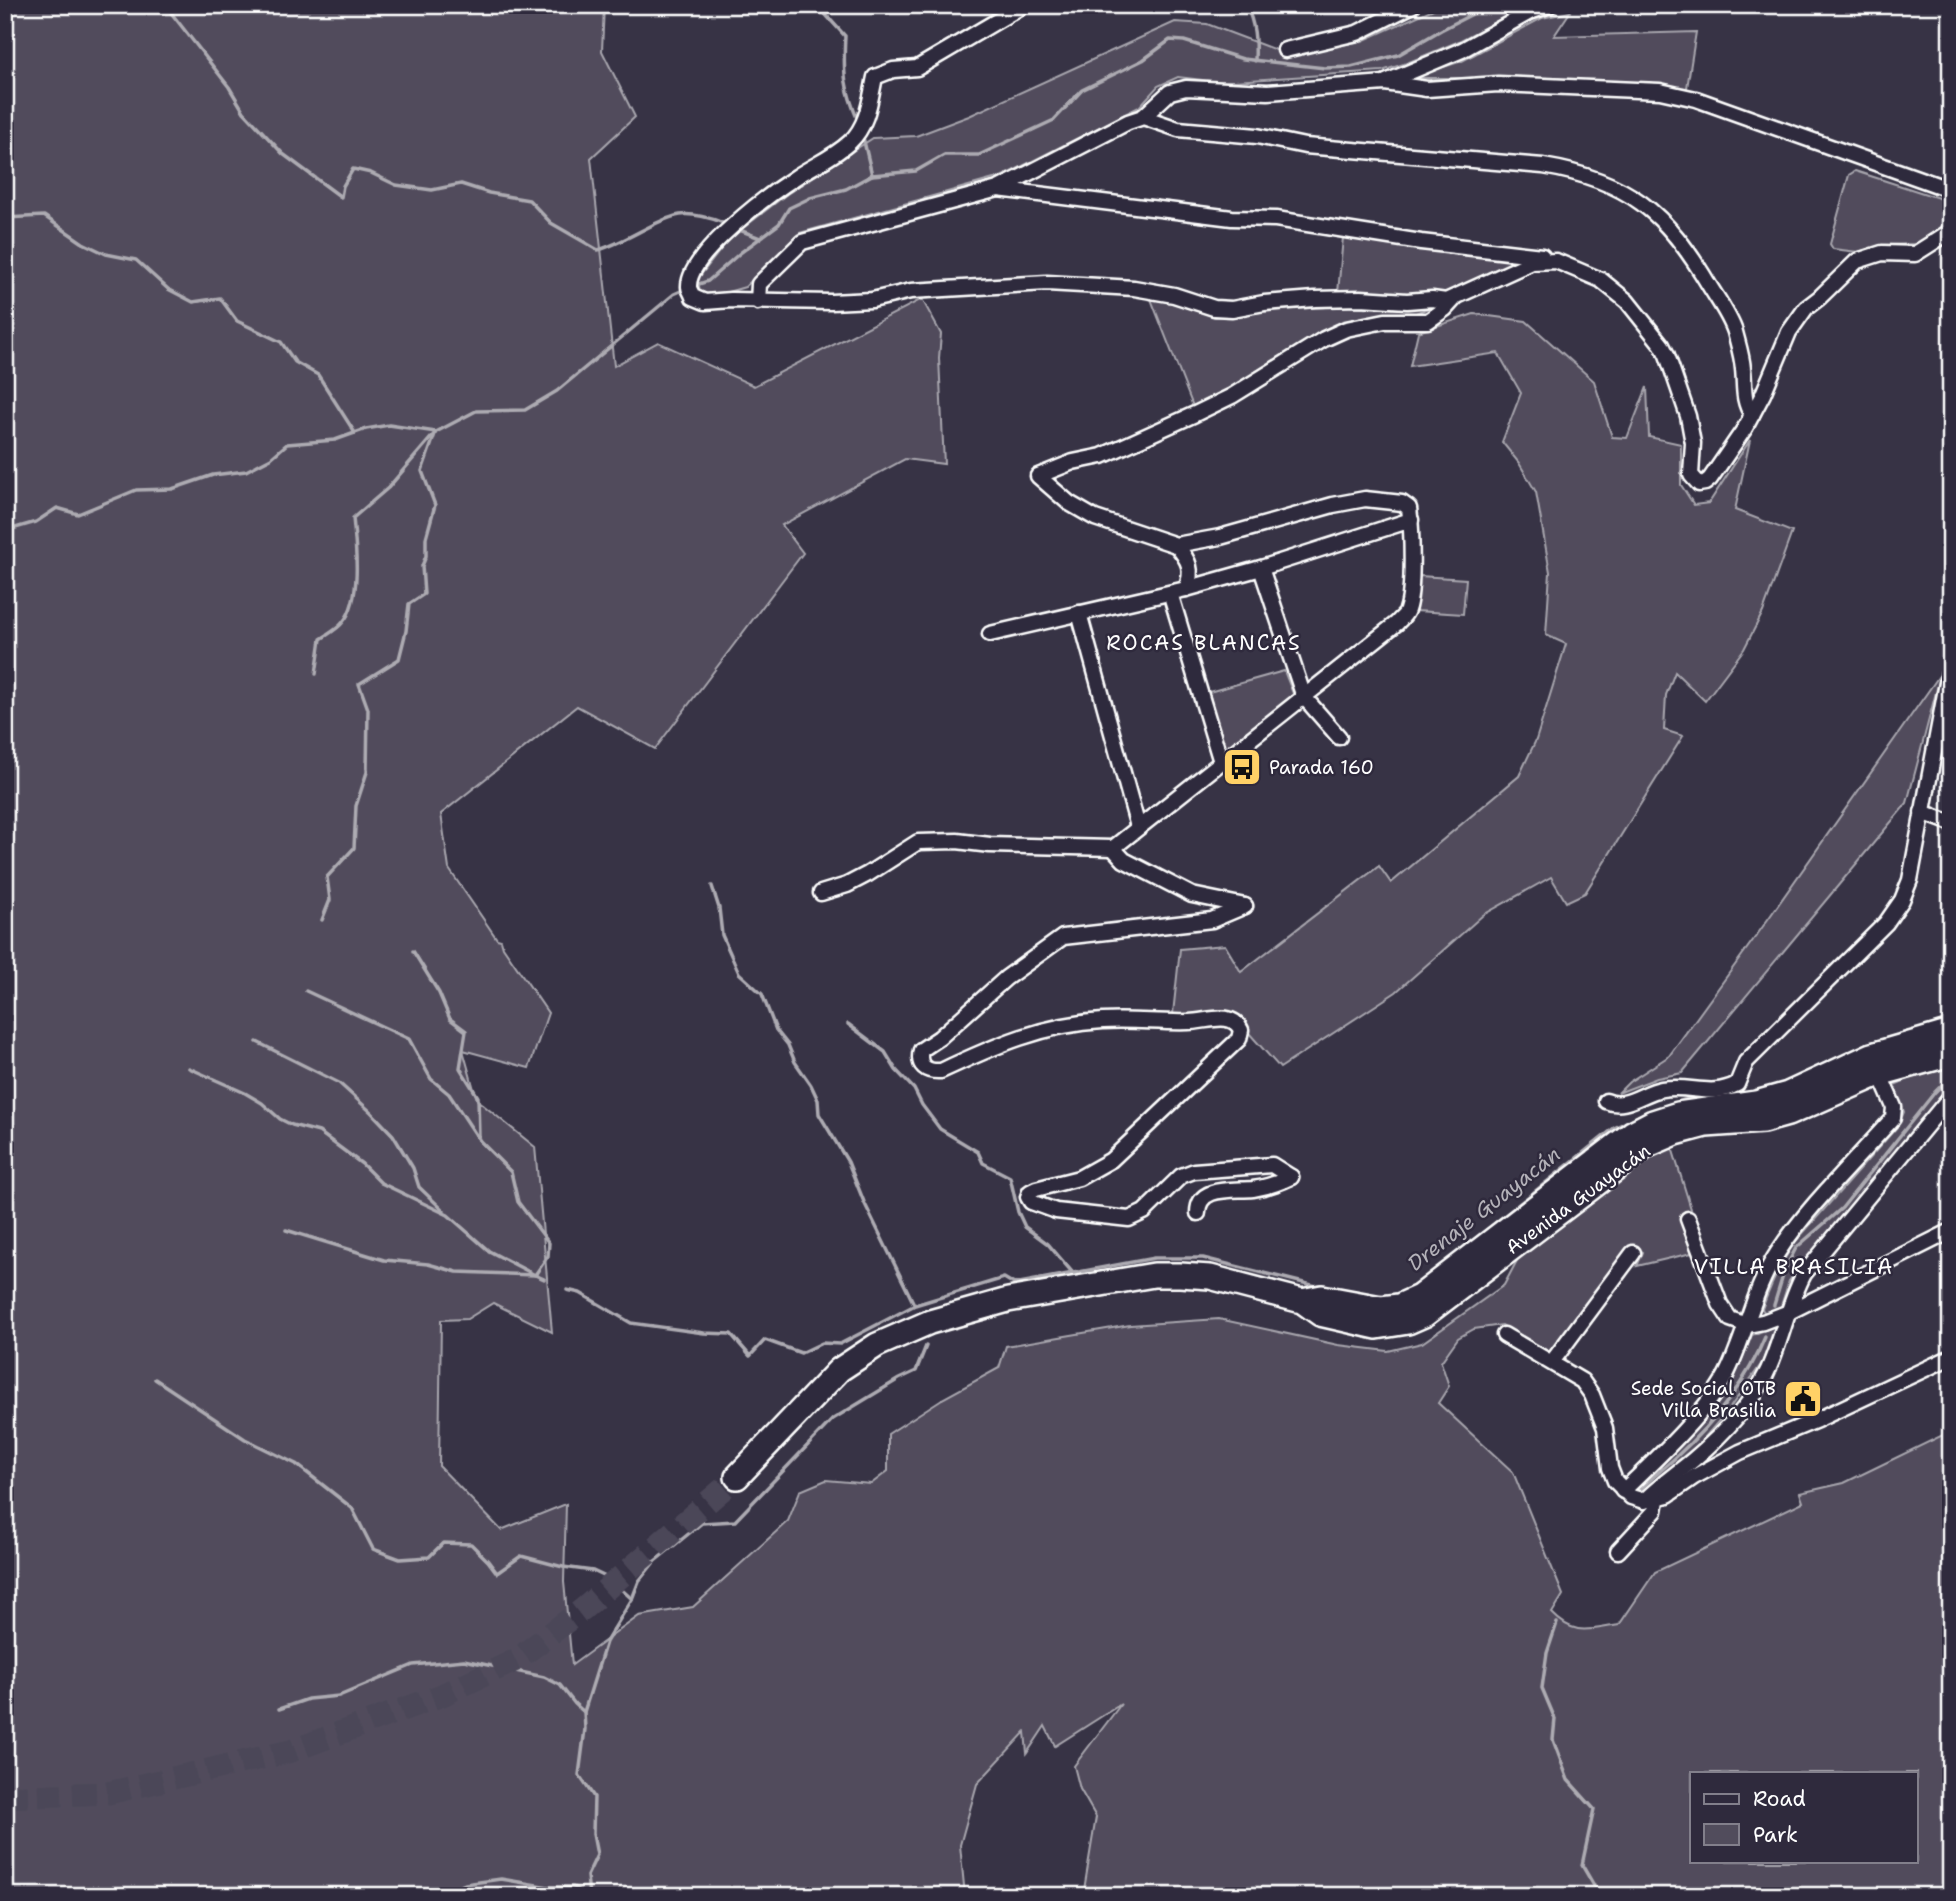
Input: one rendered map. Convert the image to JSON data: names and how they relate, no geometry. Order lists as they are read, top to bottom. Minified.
{"streets":{"main road":["Avenida Guayacán"]},"districts":["ROCAS BLANCAS","VILLA BRASILIA"],"water":["Drenaje Guayacán"],"places":{"bus stop":["Parada 160"],"public building":["Sede Social OTB Villa Brasilia"]},"legend":["Road","Park"]}
